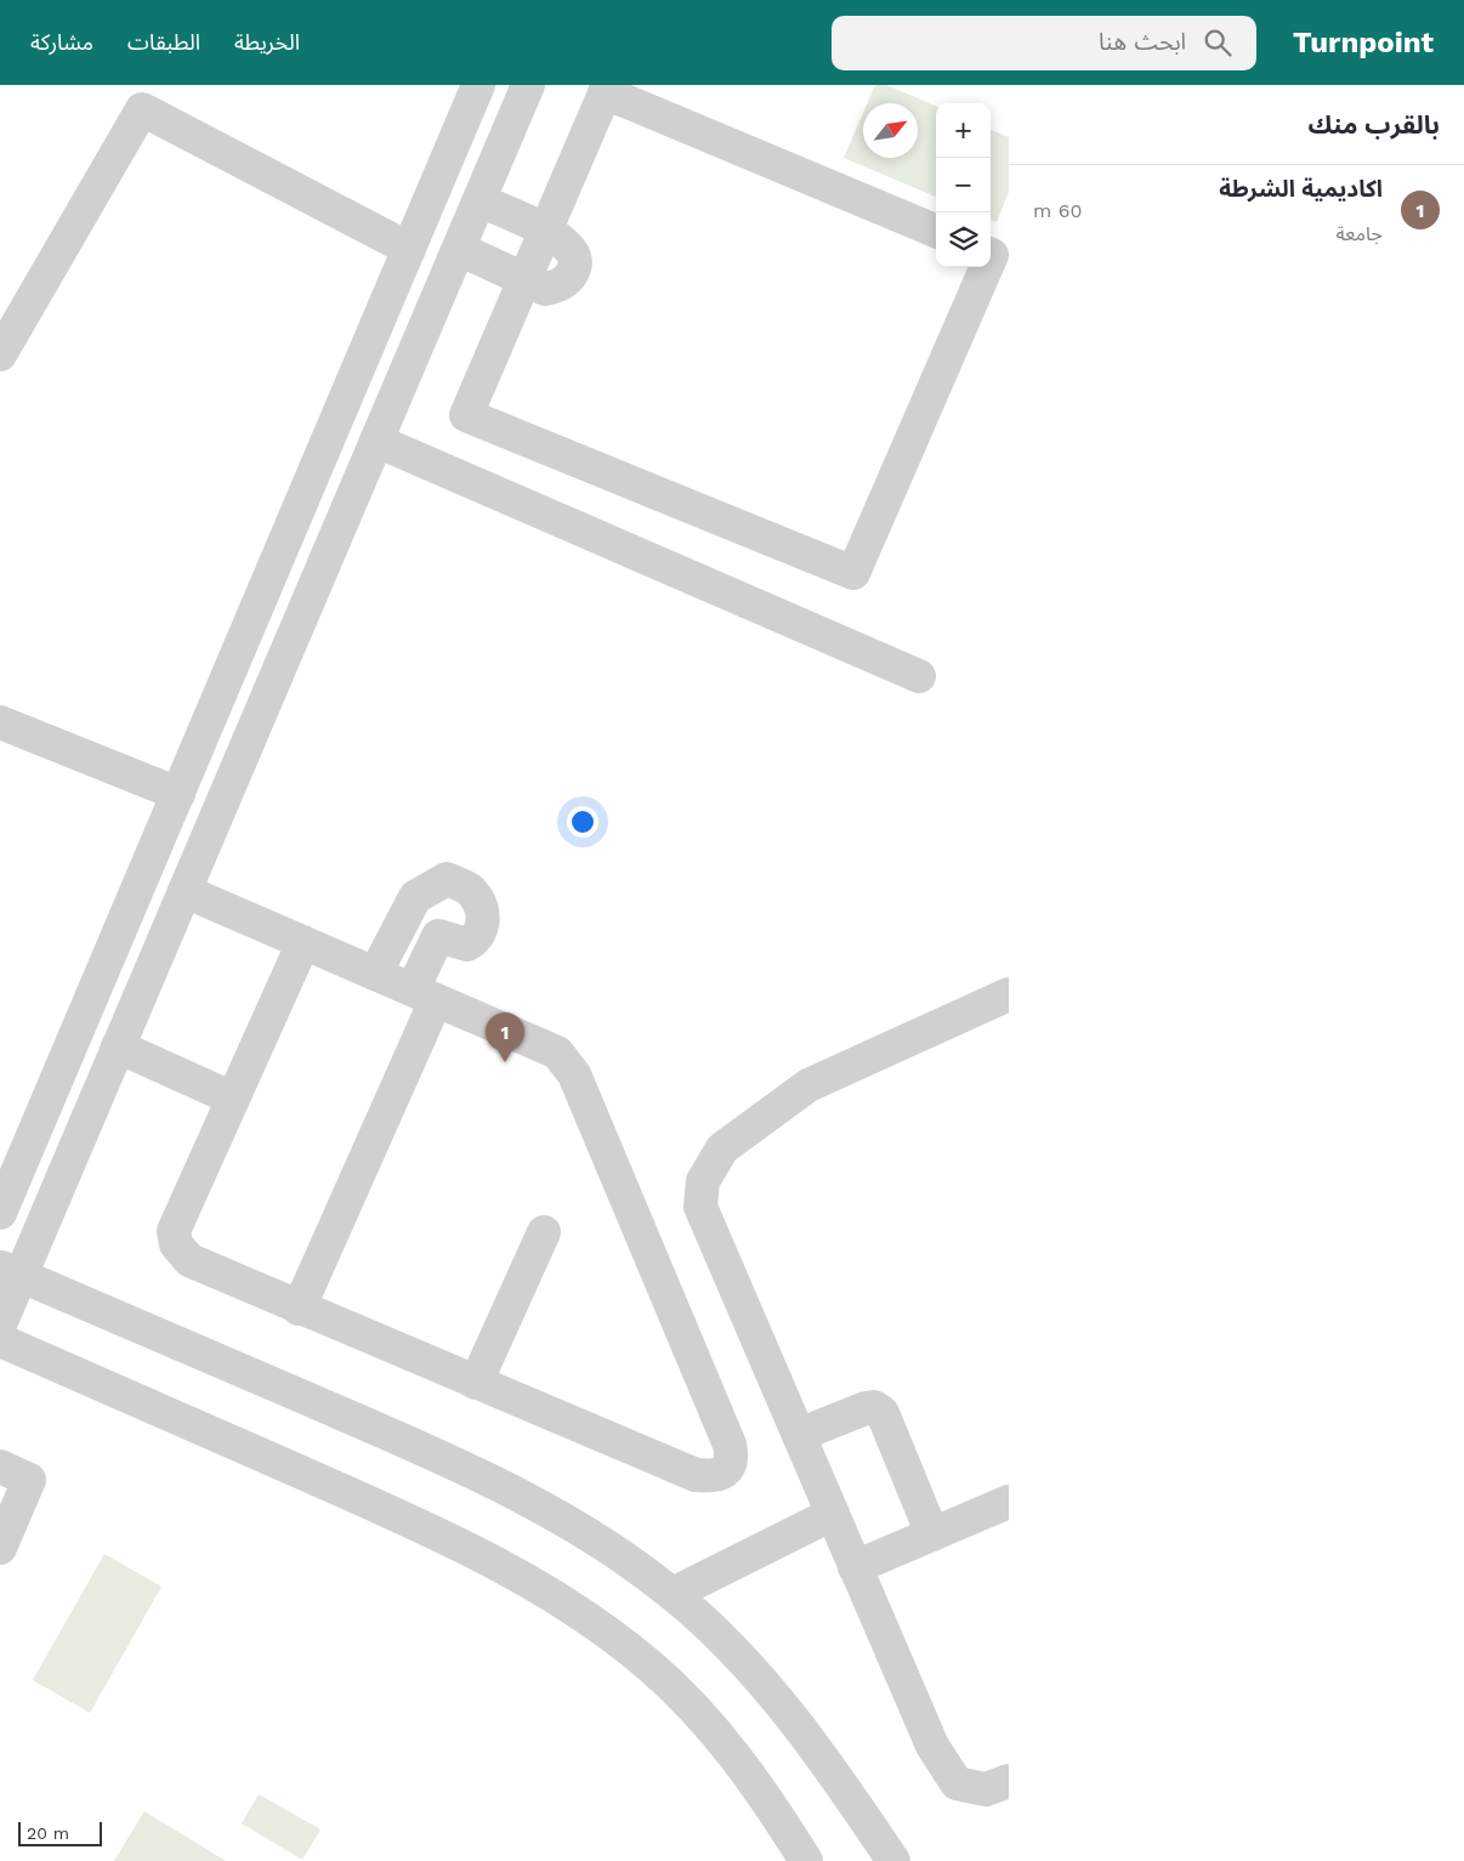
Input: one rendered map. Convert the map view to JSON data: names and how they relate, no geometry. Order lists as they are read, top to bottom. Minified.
{"scale_bar":"20 m","north":"top right","page":{"header":"Turnpoint","search":"ابحث هنا","nav":["الخريطة","الطبقات","مشاركة"],"heading":"بالقرب منك","map_buttons":["+","−"],"list":[{"mark":"1","name":"اكاديمية الشرطة","note":"جامعة","value":"60 m"}],"pins":"1","scale":"20 m"}}
